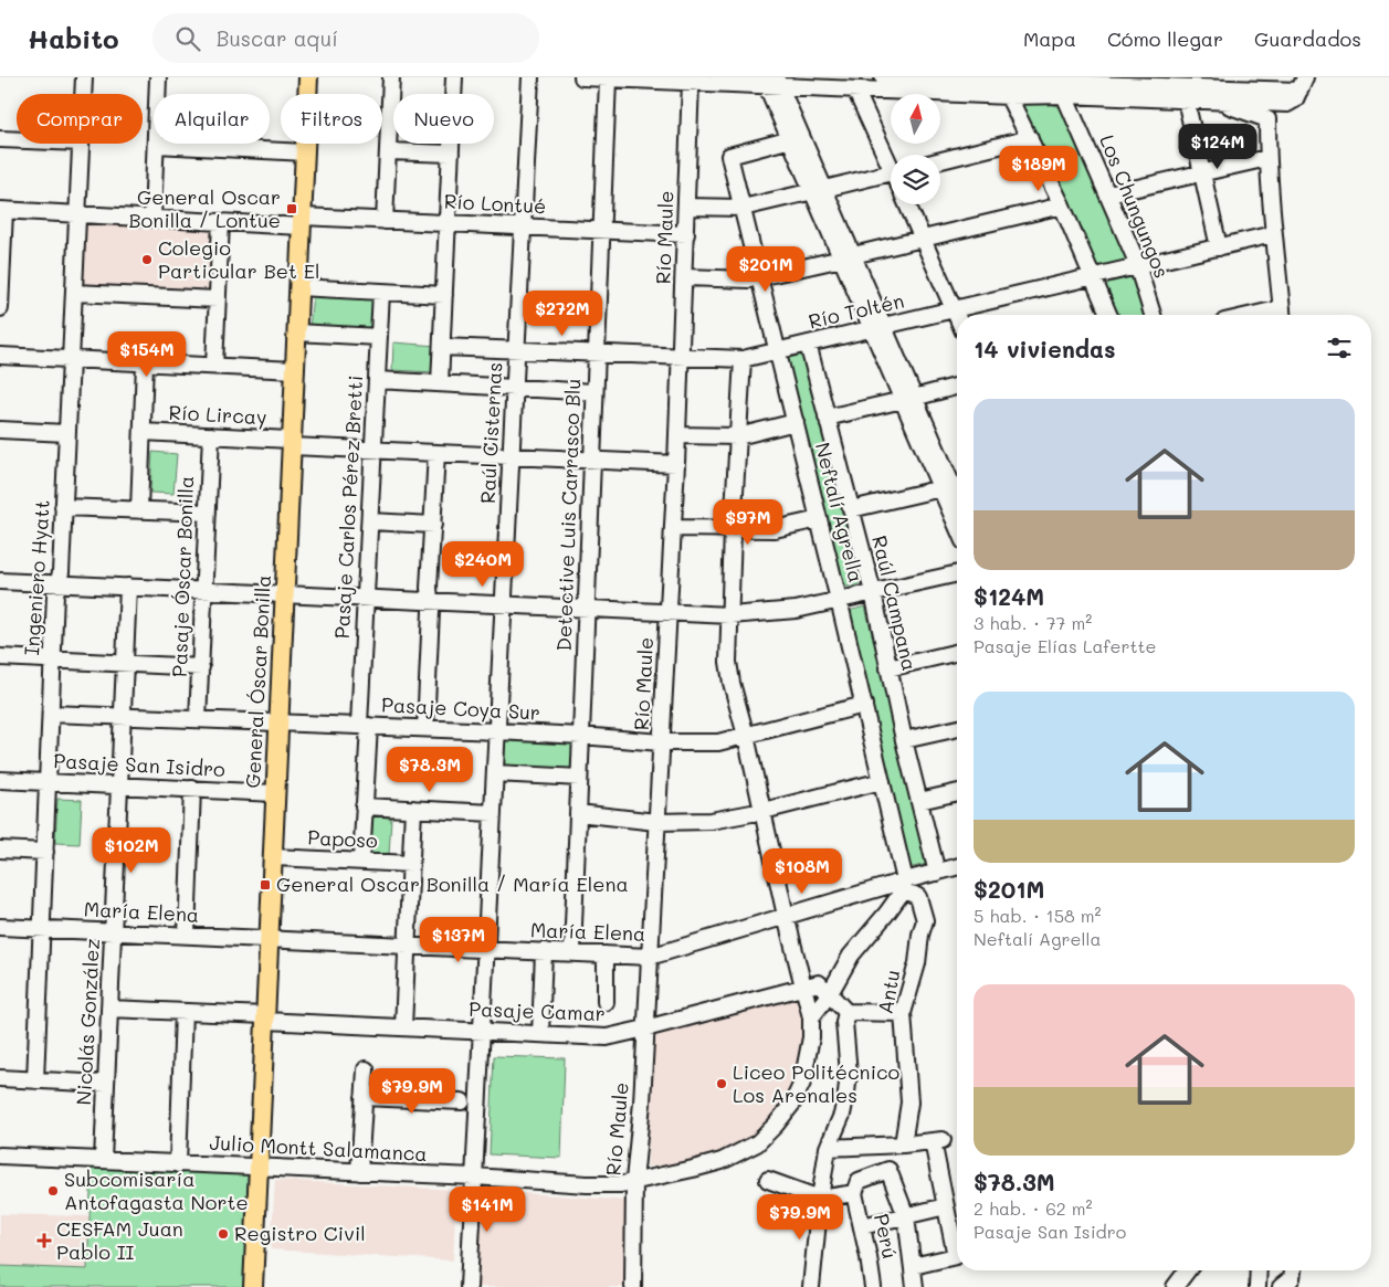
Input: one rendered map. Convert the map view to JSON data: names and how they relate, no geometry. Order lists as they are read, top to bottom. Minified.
{"streets":{"main road":["General Óscar Bonilla"],"street":["Río Lontué","Los Chungungos","Río Maule","Río Toltén","Río Lircay","Raúl Cisternas","Pasaje Carlos Pérez Bretti","Neftalí Agrella","Detective Luis Carrasco Blu","Pasaje Óscar Bonilla","Ingeniero Hyatt","Raúl Campana","Pasaje Coya Sur","Pasaje San Isidro","Paposo","María Elena","Antu","Pasaje Camar","Nicolás González","Julio Montt Salamanca","Perú"]},"crossings":[["Río Lontué","Río Maule"],["Río Lontué","Raúl Cisternas"],["Río Lontué","Detective Luis Carrasco Blu"],["Río Lontué","Ingeniero Hyatt"],["Río Lontué","General Óscar Bonilla"],["Los Chungungos","Río Toltén"],["Río Maule","Río Toltén"],["Río Maule","Río Lircay"],["Río Maule","Pasaje Coya Sur"],["Río Maule","María Elena"],["Río Maule","Pasaje Camar"],["Río Maule","Julio Montt Salamanca"],["Río Toltén","Raúl Cisternas"],["Río Toltén","Neftalí Agrella"],["Río Toltén","Detective Luis Carrasco Blu"],["Río Toltén","Raúl Campana"],["Río Toltén","Julio Montt Salamanca"],["Río Lircay","Raúl Cisternas"],["Río Lircay","Pasaje Carlos Pérez Bretti"],["Río Lircay","Detective Luis Carrasco Blu"],["Río Lircay","Pasaje Óscar Bonilla"],["Río Lircay","General Óscar Bonilla"],["Raúl Cisternas","Pasaje Coya Sur"],["Raúl Cisternas","María Elena"],["Raúl Cisternas","Pasaje Camar"],["Raúl Cisternas","Julio Montt Salamanca"],["Pasaje Carlos Pérez Bretti","Pasaje Coya Sur"],["Pasaje Carlos Pérez Bretti","Paposo"],["Neftalí Agrella","Pasaje Coya Sur"],["Neftalí Agrella","María Elena"],["Neftalí Agrella","Antu"],["Detective Luis Carrasco Blu","Pasaje Coya Sur"],["Detective Luis Carrasco Blu","María Elena"],["Pasaje Óscar Bonilla","Pasaje Coya Sur"],["Ingeniero Hyatt","Pasaje Coya Sur"],["Ingeniero Hyatt","Pasaje San Isidro"],["Ingeniero Hyatt","María Elena"],["Raúl Campana","María Elena"],["General Óscar Bonilla","Pasaje Coya Sur"],["General Óscar Bonilla","Pasaje San Isidro"],["General Óscar Bonilla","Paposo"],["General Óscar Bonilla","María Elena"],["General Óscar Bonilla","Pasaje Camar"],["General Óscar Bonilla","Julio Montt Salamanca"],["Pasaje Coya Sur","Nicolás González"],["Pasaje Coya Sur","Julio Montt Salamanca"],["Pasaje San Isidro","Nicolás González"],["María Elena","Antu"],["María Elena","Nicolás González"],["María Elena","Julio Montt Salamanca"],["Pasaje Camar","Nicolás González"],["Pasaje Camar","Julio Montt Salamanca"],["Nicolás González","Julio Montt Salamanca"]],"places":{"transit":["General Oscar Bonilla / Lontue","General Oscar Bonilla / María Elena"],"other":["Colegio Particular Bet El","Liceo Politécnico Los Arenales","Subcomisaría Antofagasta Norte","Registro Civil"],"health":["CESFAM Juan Pablo II"]},"north":"top","page":{"header":"Habito","search":"Buscar aquí","nav":["Mapa","Cómo llegar","Guardados"],"chip":["Comprar","Alquilar","Filtros","Nuevo"],"price":["$124M","$189M","$201M","$272M","$154M","$97M","$240M","$78.3M","$102M","$108M","$137M","$79.9M","$141M","$79.9M"],"heading":"14 viviendas","list":[{"name":"$124M","note":"3 hab. · 77 m² · Pasaje Elías Lafertte"},{"name":"$201M","note":"5 hab. · 158 m² · Neftalí Agrella"},{"name":"$78.3M","note":"2 hab. · 62 m² · Pasaje San Isidro"}]}}
